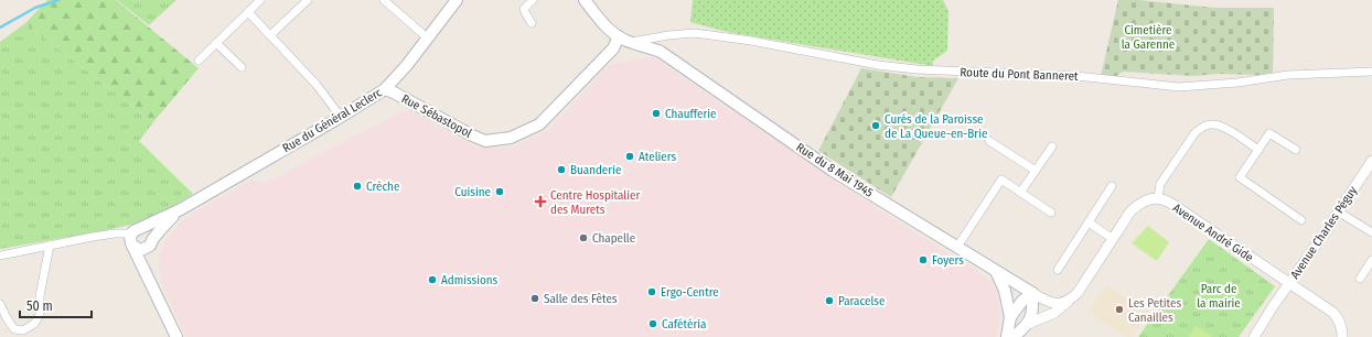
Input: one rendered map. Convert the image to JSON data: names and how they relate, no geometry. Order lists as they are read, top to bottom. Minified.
{"streets":{"main road":["Rue Sébastopol","Rue du Général Leclerc","Rue du 8 Mai 1945"],"street":["Route du Pont Banneret","Avenue André Gide","Avenue Charles Péguy"]},"crossings":[["Route du Pont Banneret","Rue Sébastopol"],["Route du Pont Banneret","Rue du 8 Mai 1945"],["Rue Sébastopol","Rue du Général Leclerc"],["Rue Sébastopol","Rue du 8 Mai 1945"],["Rue du 8 Mai 1945","Avenue André Gide"],["Avenue André Gide","Avenue Charles Péguy"]],"parks":["Cimetière la Garenne","Parc de la mairie"],"places":{"other":["Chaufferie","Curés de la Paroisse de La Queue-en-Brie","Ateliers","Buanderie","Crèche","Cuisine","Chapelle","Foyers","Admissions","Ergo-Centre","Salle des Fêtes","Paracelse","Les Petites Canailles","Cafétéria"],"health":["Centre Hospitalier des Murets"]},"scale_bar":"50 m"}
